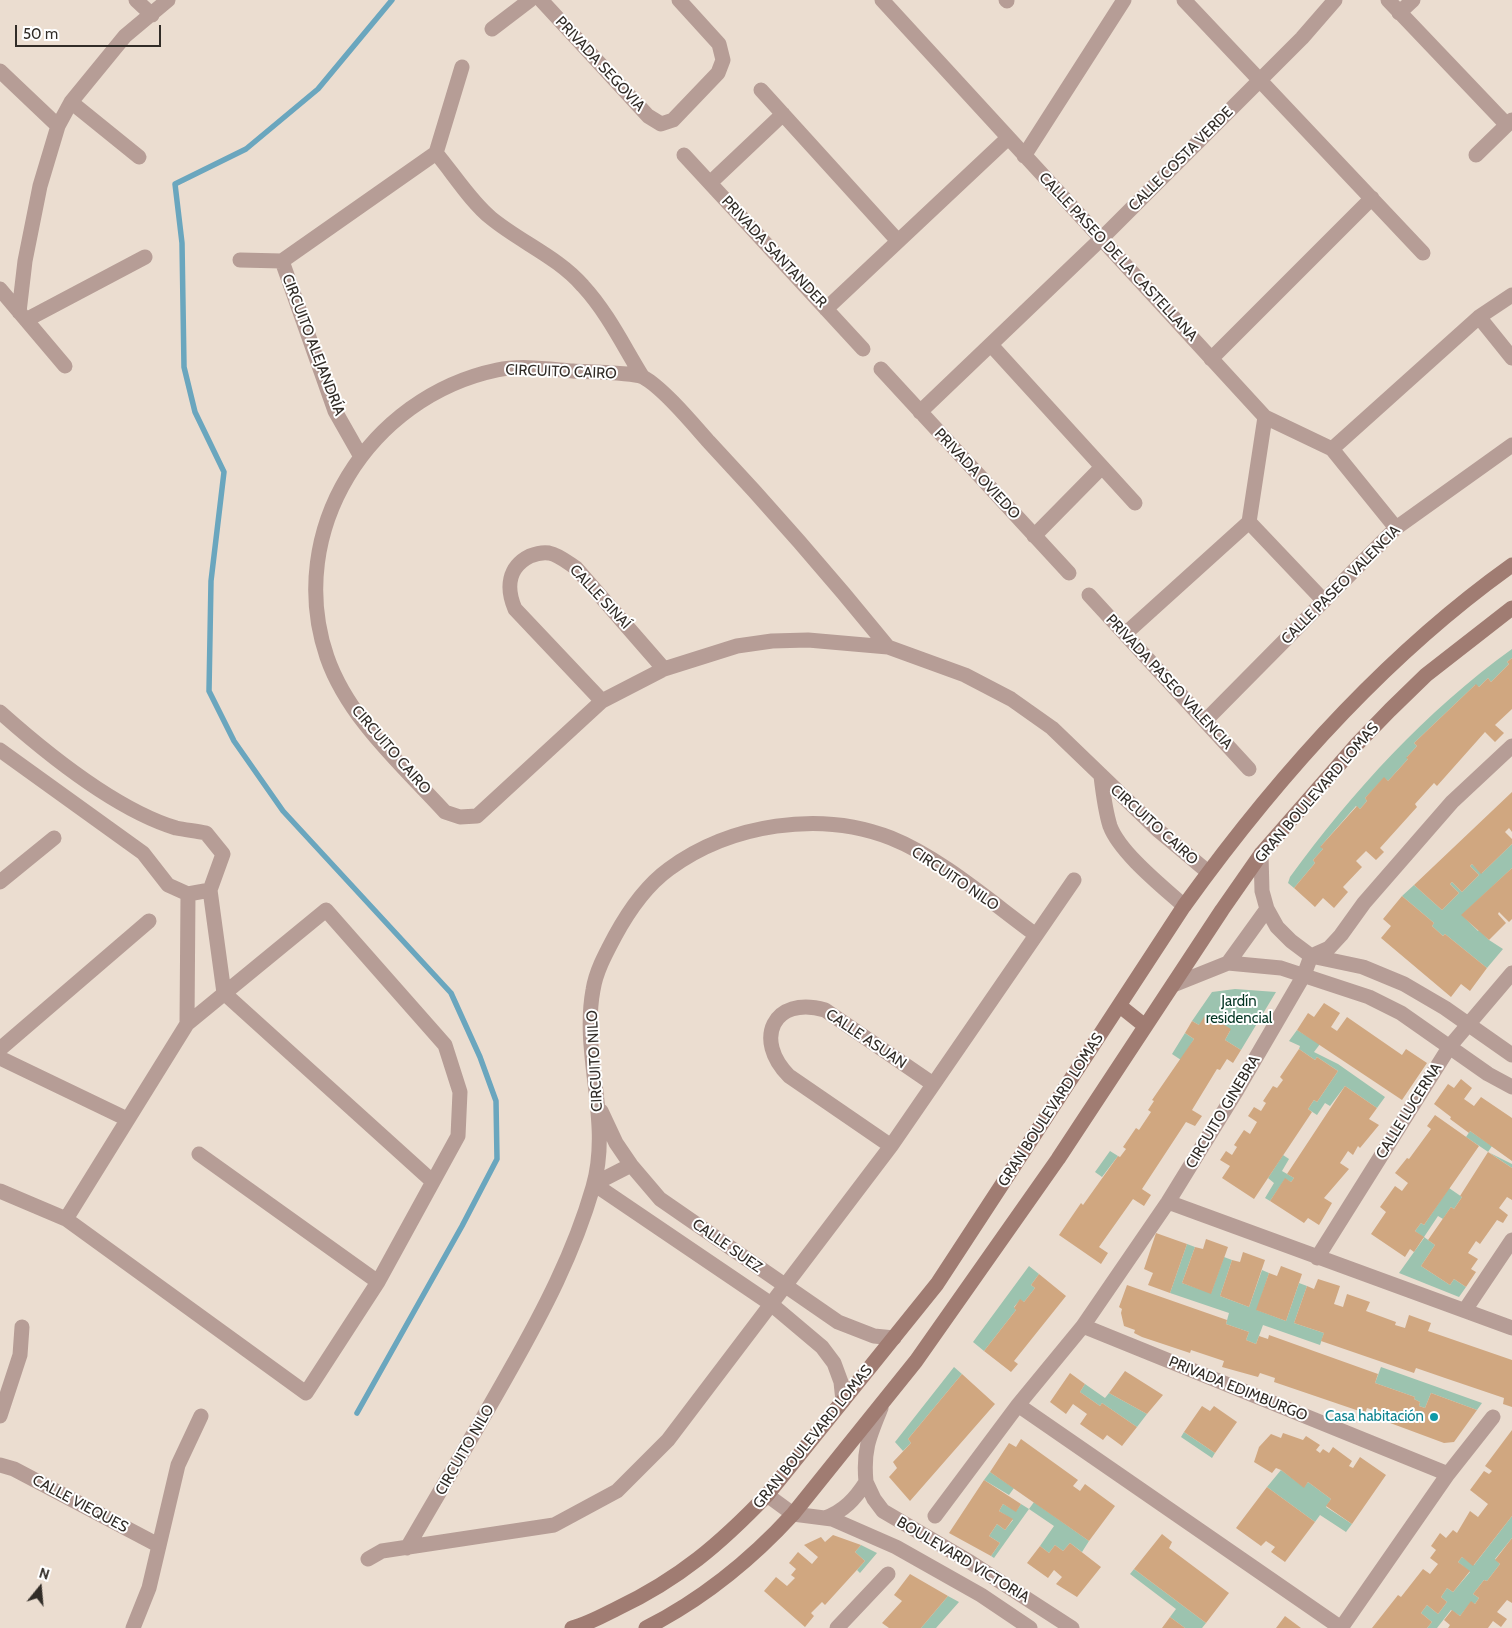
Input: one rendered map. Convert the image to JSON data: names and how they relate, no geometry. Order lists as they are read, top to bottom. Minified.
{"streets":{"main road":["GRAN BOULEVARD LOMAS"],"street":["PRIVADA SEGOVIA","CALLE COSTA VERDE","PRIVADA SANTANDER","CALLE PASEO DE LA CASTELLANA","CIRCUITO ALEJANDRÍA","CIRCUITO CAIRO","PRIVADA OVIEDO","CALLE PASEO VALENCIA","CALLE SINAÍ","PRIVADA PASEO VALENCIA","CIRCUITO NILO","CALLE ASUAN","CALLE LUCERNA","CIRCUITO GINEBRA","CALLE SUEZ","PRIVADA EDIMBURGO","CALLE VIEQUES","BOULEVARD VICTORIA"]},"crossings":[["CALLE COSTA VERDE","CALLE PASEO DE LA CASTELLANA"],["CIRCUITO ALEJANDRÍA","CIRCUITO CAIRO"],["CIRCUITO CAIRO","CALLE SINAÍ"],["CIRCUITO CAIRO","GRAN BOULEVARD LOMAS"],["CALLE PASEO VALENCIA","PRIVADA PASEO VALENCIA"],["GRAN BOULEVARD LOMAS","CALLE SUEZ"],["GRAN BOULEVARD LOMAS","BOULEVARD VICTORIA"],["CIRCUITO NILO","CALLE SUEZ"]],"parks":["Jardín residencial"],"places":["Casa habitación"],"scale_bar":"50 m","north":"top"}
